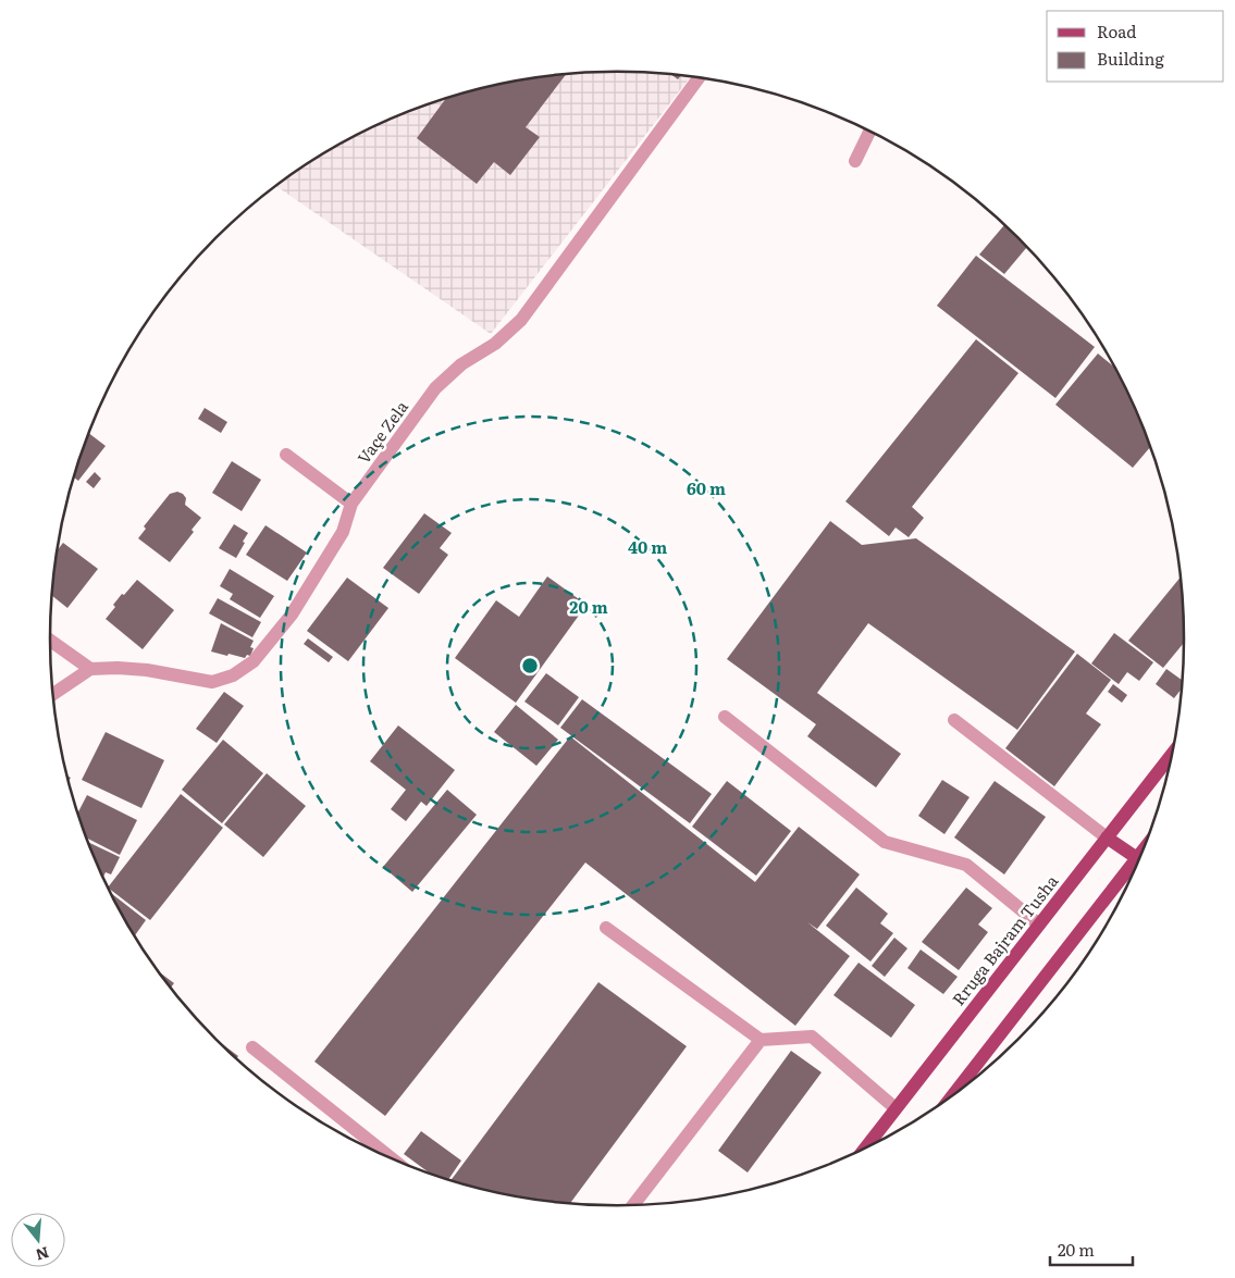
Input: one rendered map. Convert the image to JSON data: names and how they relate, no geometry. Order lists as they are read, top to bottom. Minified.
{"streets":{"main road":["Rruga Bajram Tusha"],"street":["Vaçe Zela"]},"legend":["Road","Building"],"scale_bar":"20 m","north":"bottom","rings":["60 m","40 m","20 m"]}
